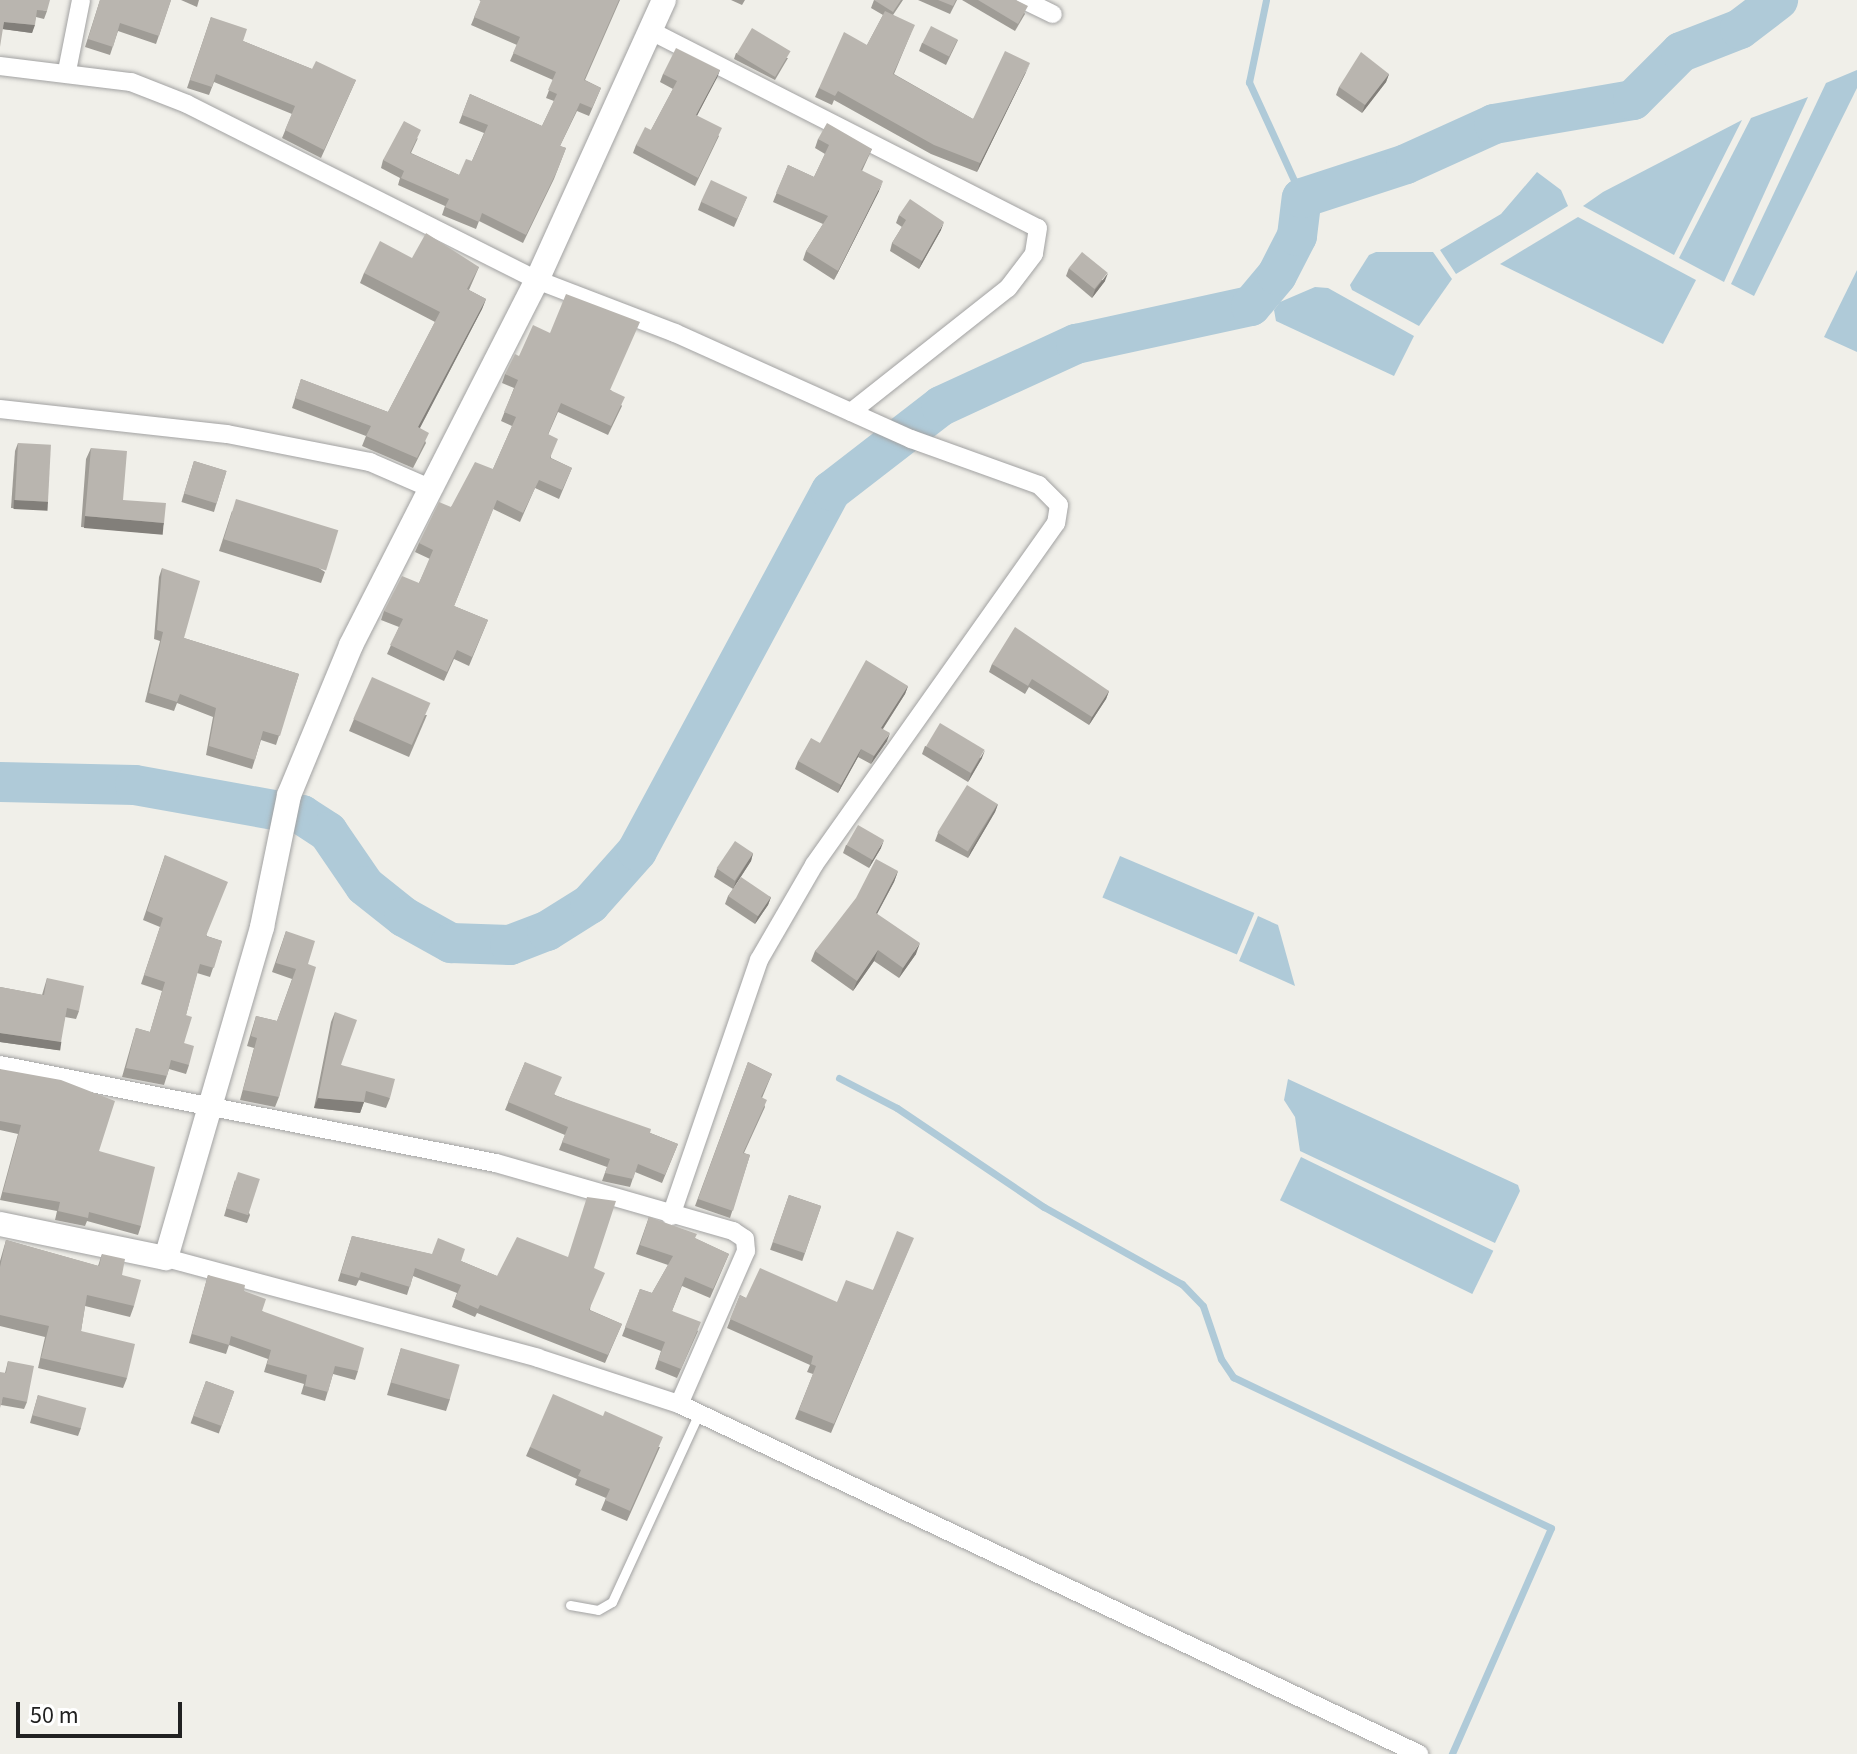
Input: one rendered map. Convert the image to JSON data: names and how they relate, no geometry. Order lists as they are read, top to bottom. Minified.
{"scale_bar":"50 m"}
